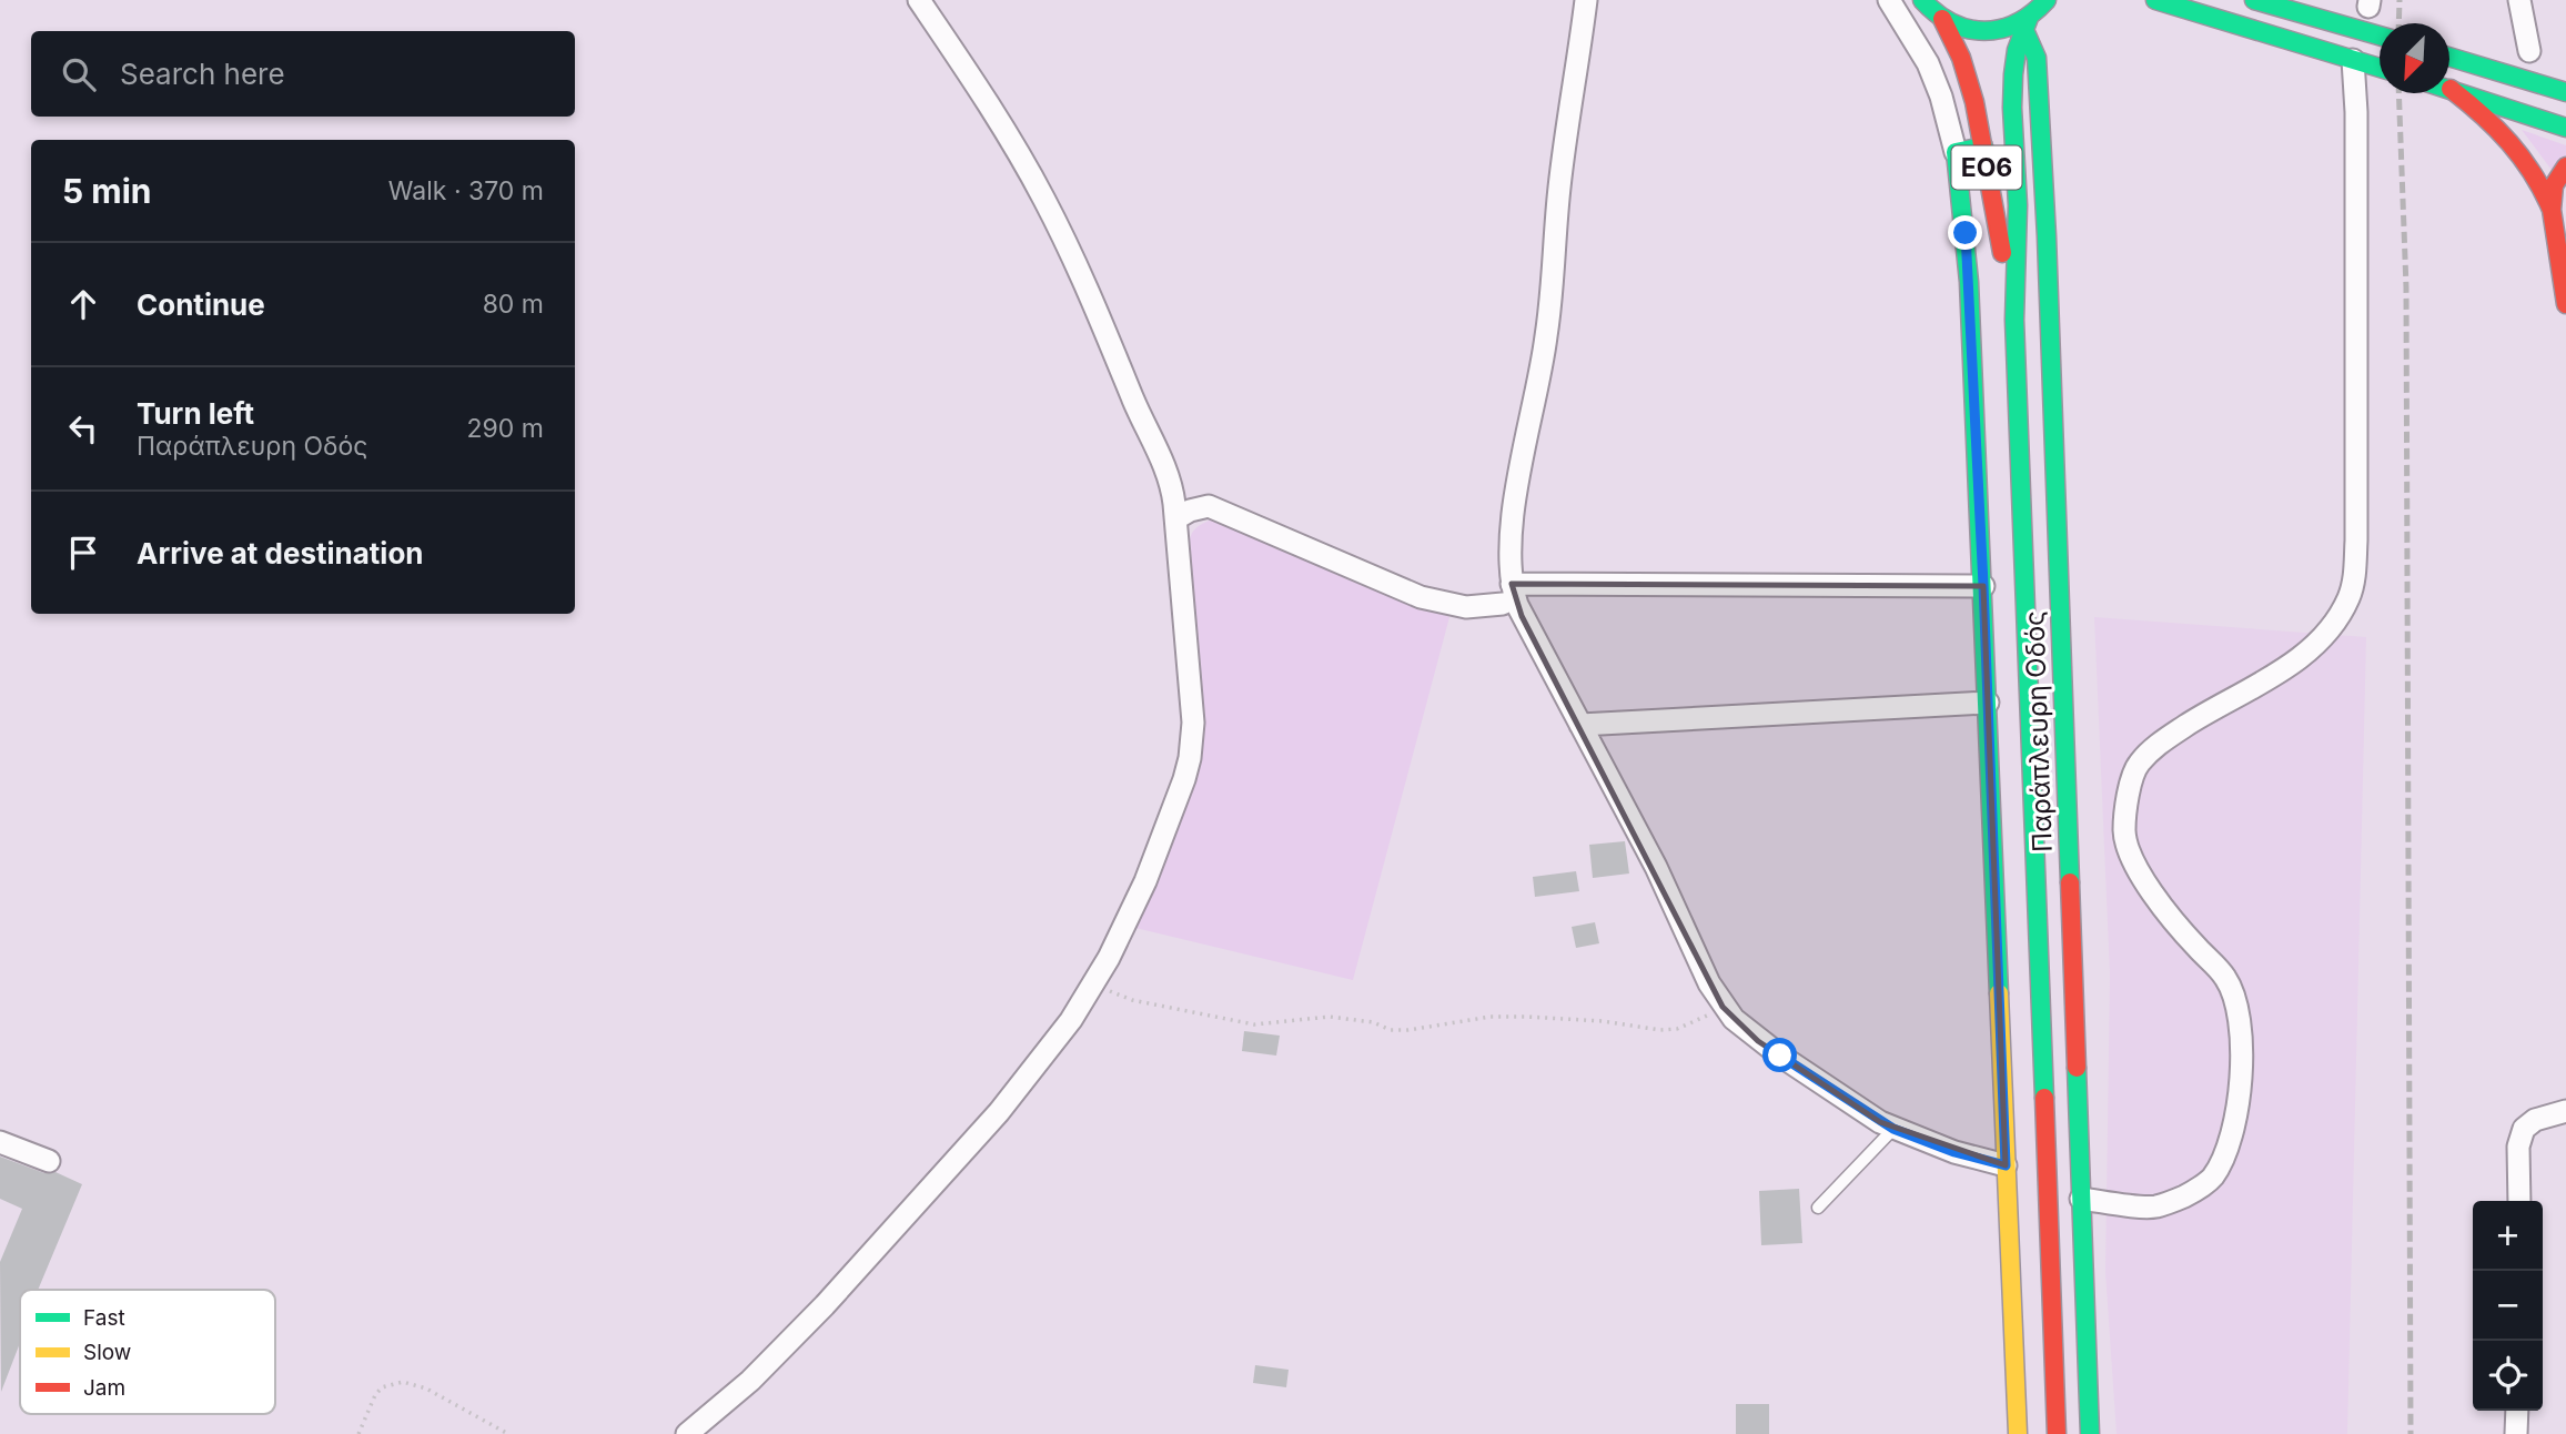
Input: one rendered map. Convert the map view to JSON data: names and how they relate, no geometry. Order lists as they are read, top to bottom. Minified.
{"streets":{"street":["ΕΟ6","Παράπλευρη Οδός"]},"crossings":[["ΕΟ6","Παράπλευρη Οδός"]],"legend":["Fast","Slow","Jam"],"north":"bottom left","page":{"search":"Search here","heading":["5 min","Walk · 370 m"],"list":[["Continue","80 m"],["Turn left","Παράπλευρη Οδός","290 m"],"Arrive at destination"],"map_buttons":["+","−"]}}
